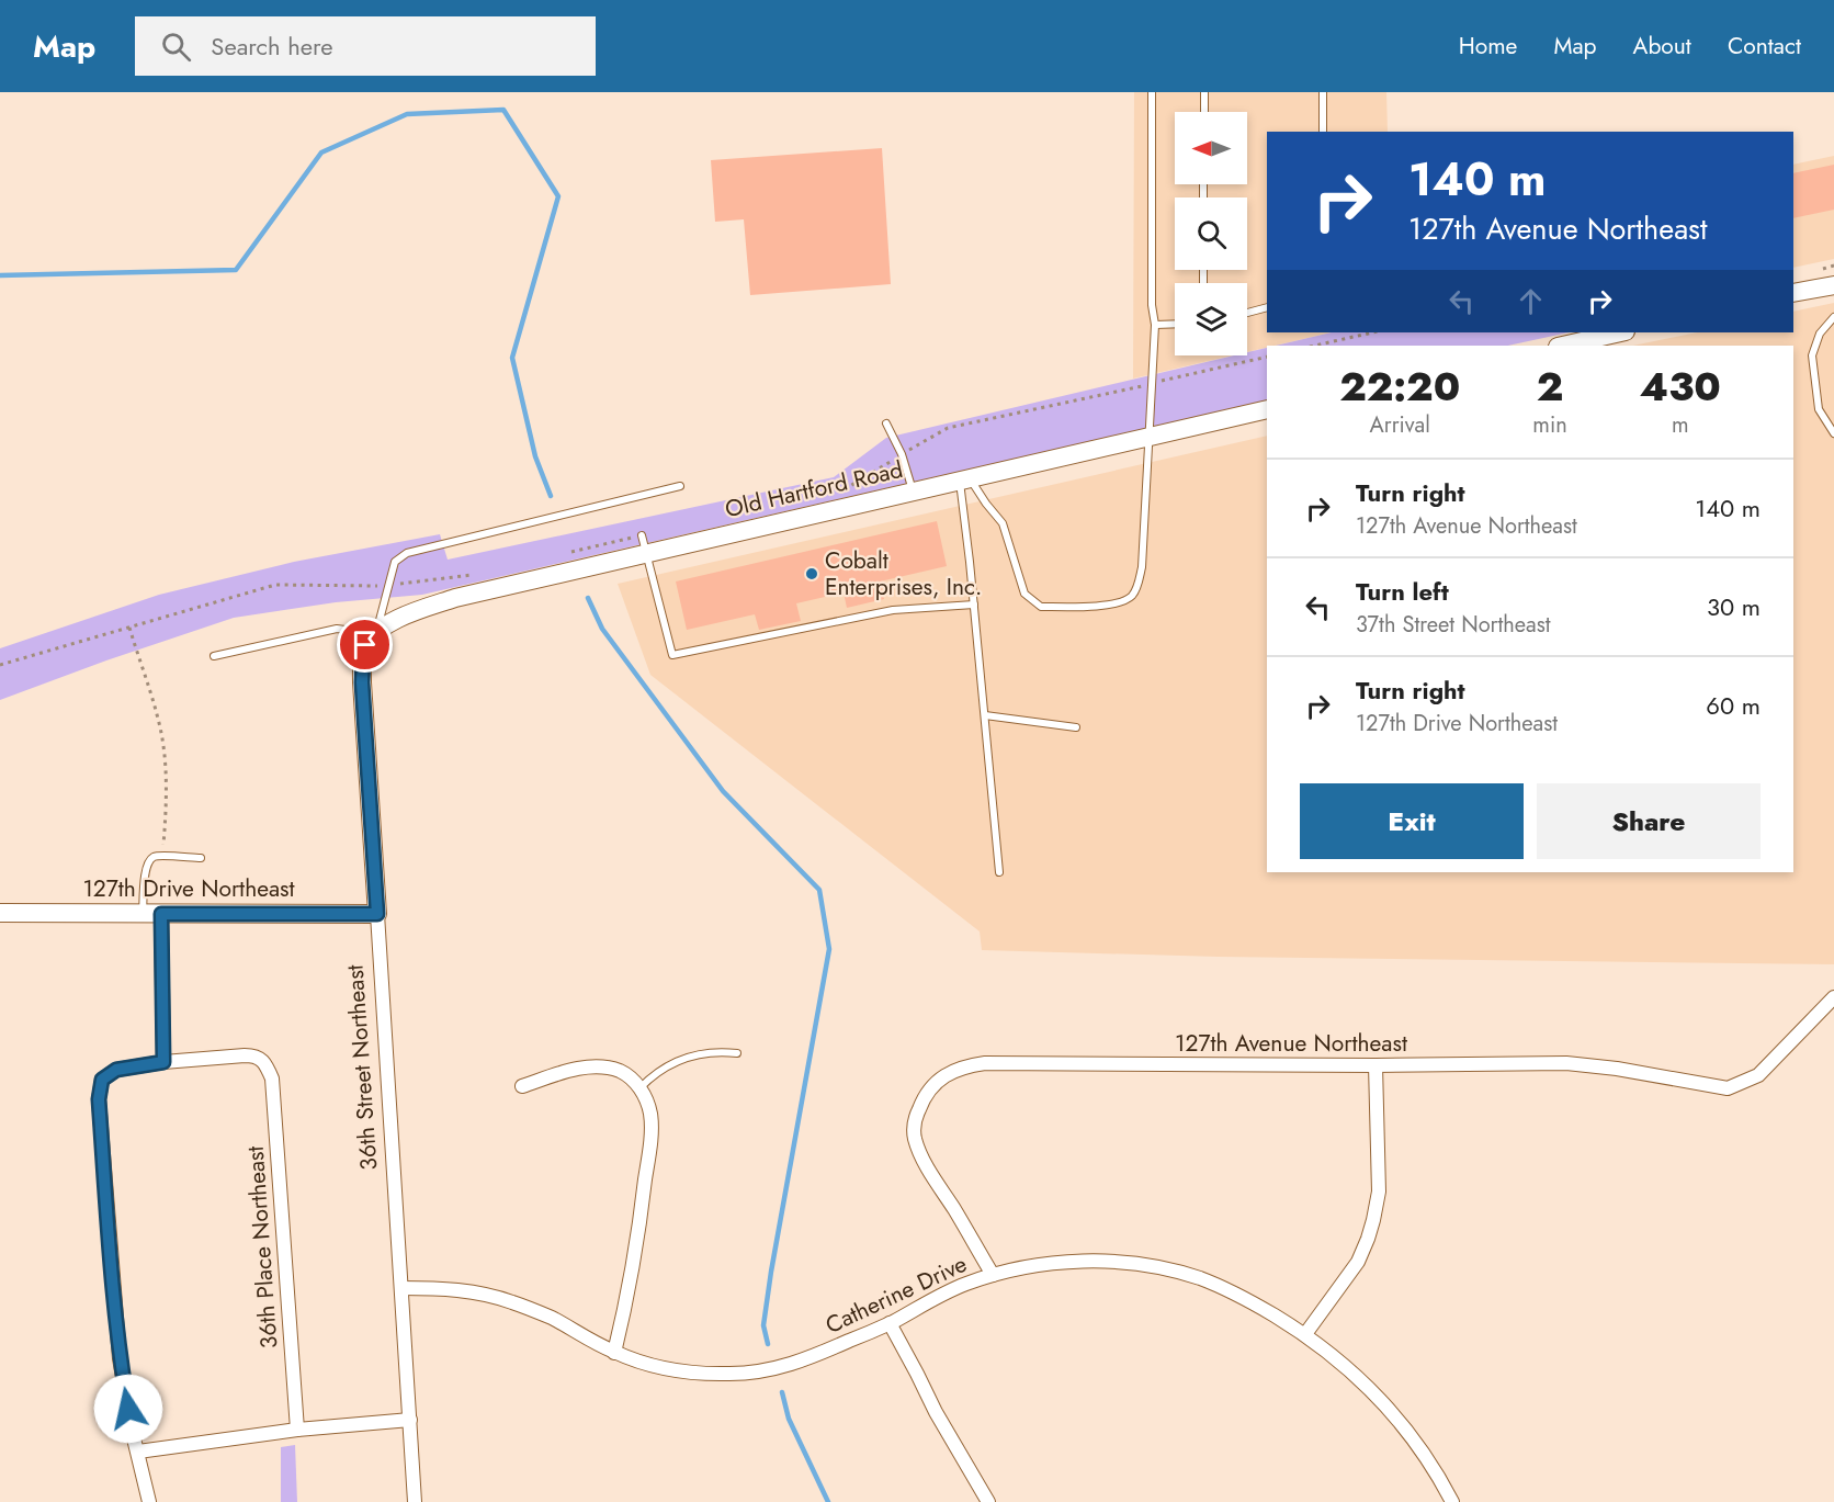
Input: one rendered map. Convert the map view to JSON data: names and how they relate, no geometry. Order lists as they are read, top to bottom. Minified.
{"streets":{"street":["Old Hartford Road","127th Drive Northeast","127th Avenue Northeast","36th Street Northeast","36th Place Northeast","Catherine Drive"]},"crossings":[["Old Hartford Road","36th Street Northeast"],["127th Drive Northeast","36th Street Northeast"],["127th Avenue Northeast","Catherine Drive"],["36th Street Northeast","Catherine Drive"]],"places":["Cobalt Enterprises, Inc."],"north":"left","page":{"header":"Map","search":"Search here","nav":["Home","Map","About","Contact"],"turn":["140 m","127th Avenue Northeast"],"eta":["22:20","Arrival","2","min","430","m"],"list":[{"name":"Turn right","note":"127th Avenue Northeast","value":"140 m"},{"name":"Turn left","note":"37th Street Northeast","value":"30 m"},{"name":"Turn right","note":"127th Drive Northeast","value":"60 m"}],"buttons":["Exit","Share"]}}
